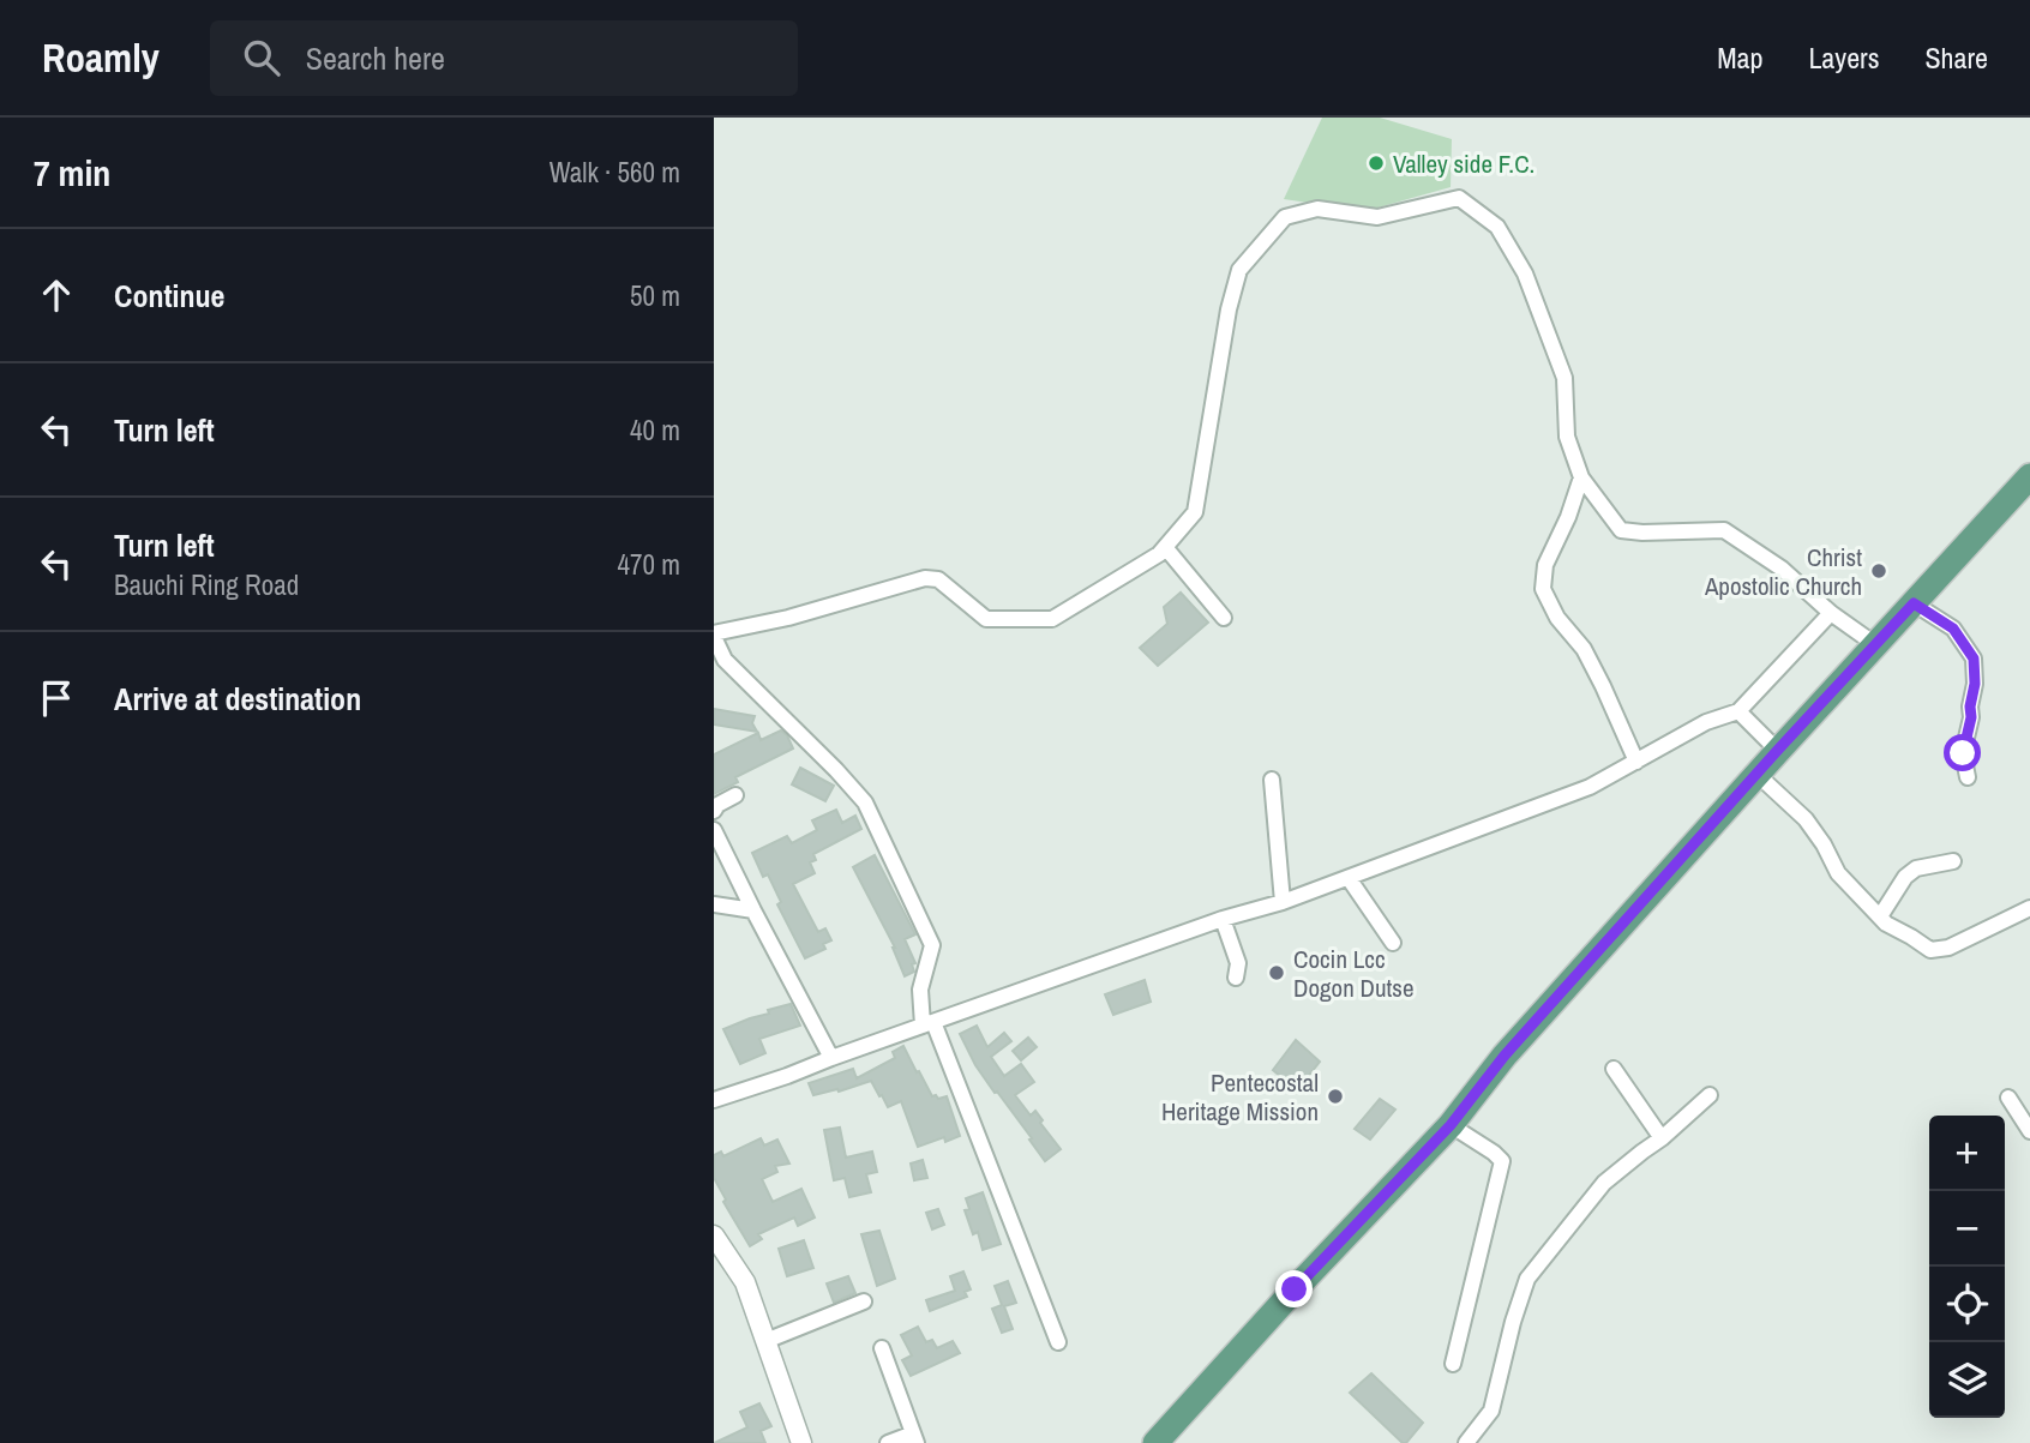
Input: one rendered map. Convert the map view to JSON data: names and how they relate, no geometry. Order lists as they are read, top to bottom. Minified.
{"places":["Valley side F.C.","Christ Apostolic Church","Cocin Lcc Dogon Dutse","Pentecostal Heritage Mission"],"page":{"header":"Roamly","search":"Search here","nav":["Map","Layers","Share"],"heading":["7 min","Walk · 560 m"],"list":[["Continue","50 m"],["Turn left","40 m"],["Turn left","Bauchi Ring Road","470 m"],"Arrive at destination"],"map_buttons":["+","−"]}}
